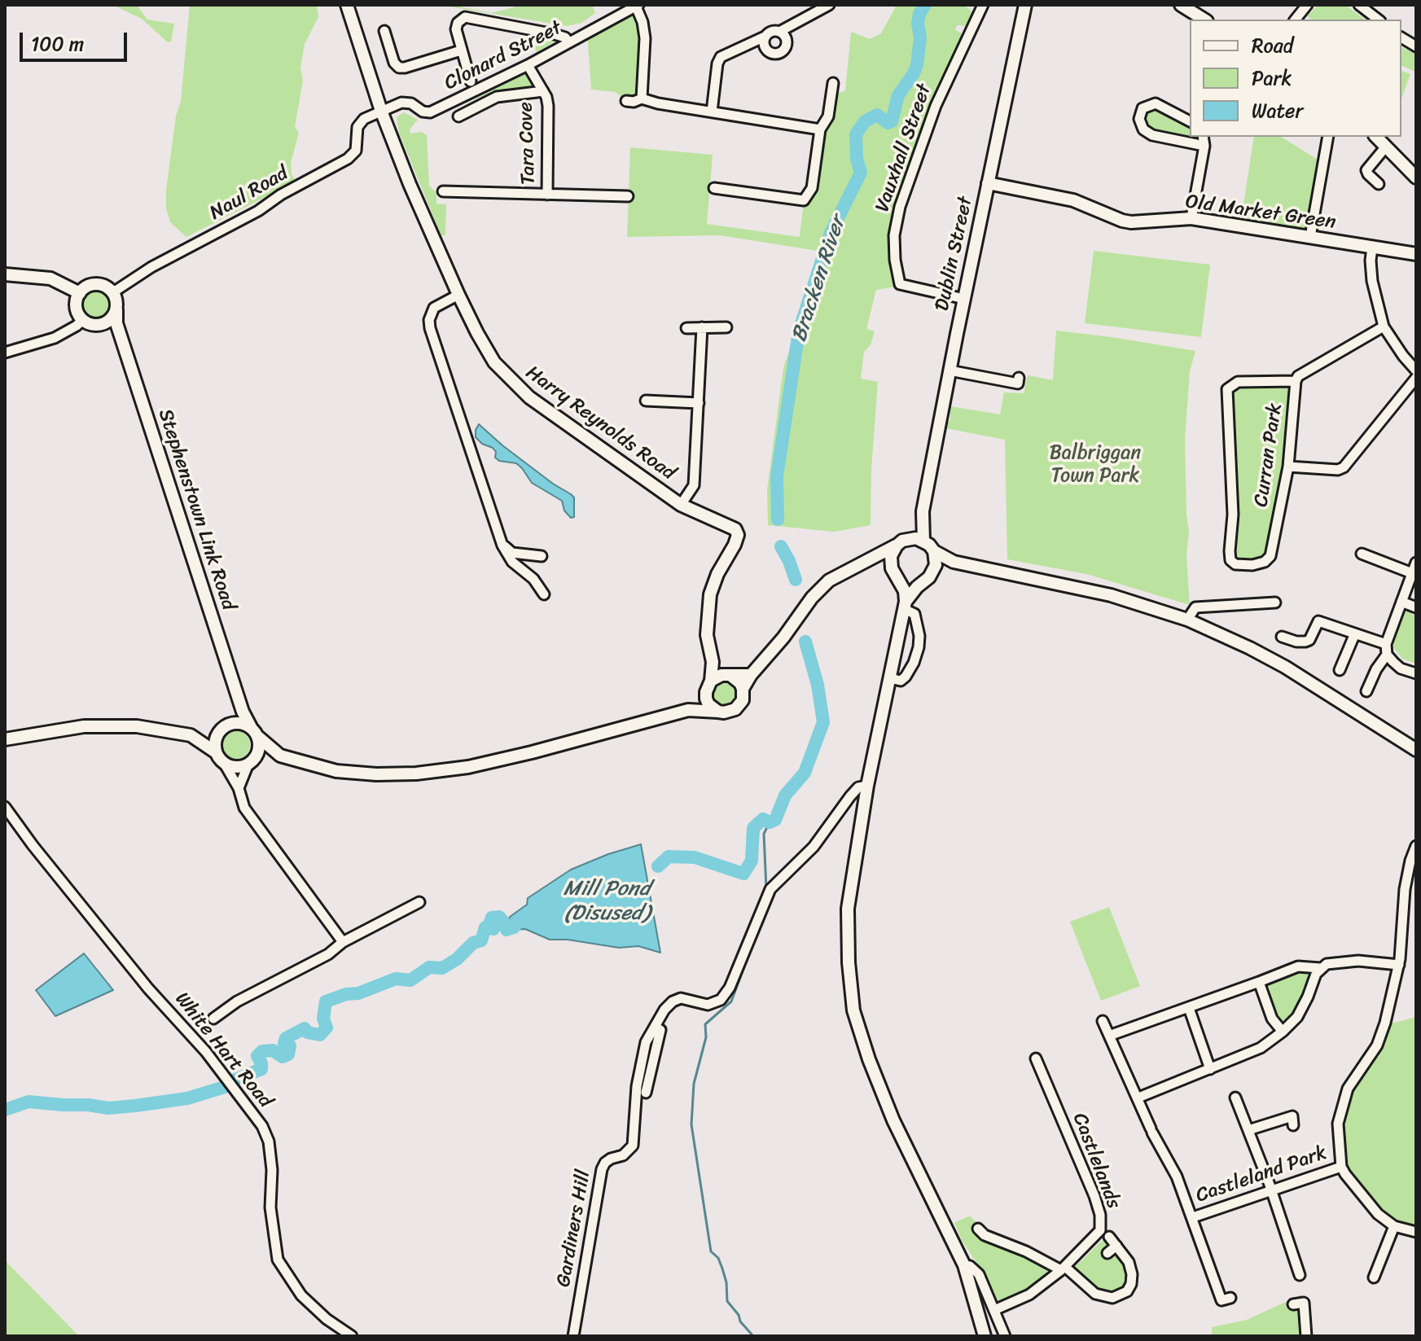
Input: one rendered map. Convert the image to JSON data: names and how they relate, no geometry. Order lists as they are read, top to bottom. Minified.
{"streets":{"street":["Clonard Street","Tara Cove","Vauxhall Street","Naul Road","Old Market Green","Dublin Street","Harry Reynolds Road","Curran Park","Stephenstown Link Road","White Hart Road","Castlelands","Castleland Park","Gardiners Hill"]},"crossings":[["Clonard Street","Tara Cove"],["Clonard Street","Naul Road"],["Clonard Street","Harry Reynolds Road"],["Vauxhall Street","Dublin Street"],["Naul Road","Harry Reynolds Road"],["Naul Road","Stephenstown Link Road"],["Old Market Green","Dublin Street"]],"water":["Bracken River","Mill Pond (Disused)"],"parks":["Balbriggan Town Park"],"legend":["Road","Park","Water"],"scale_bar":"100 m"}
